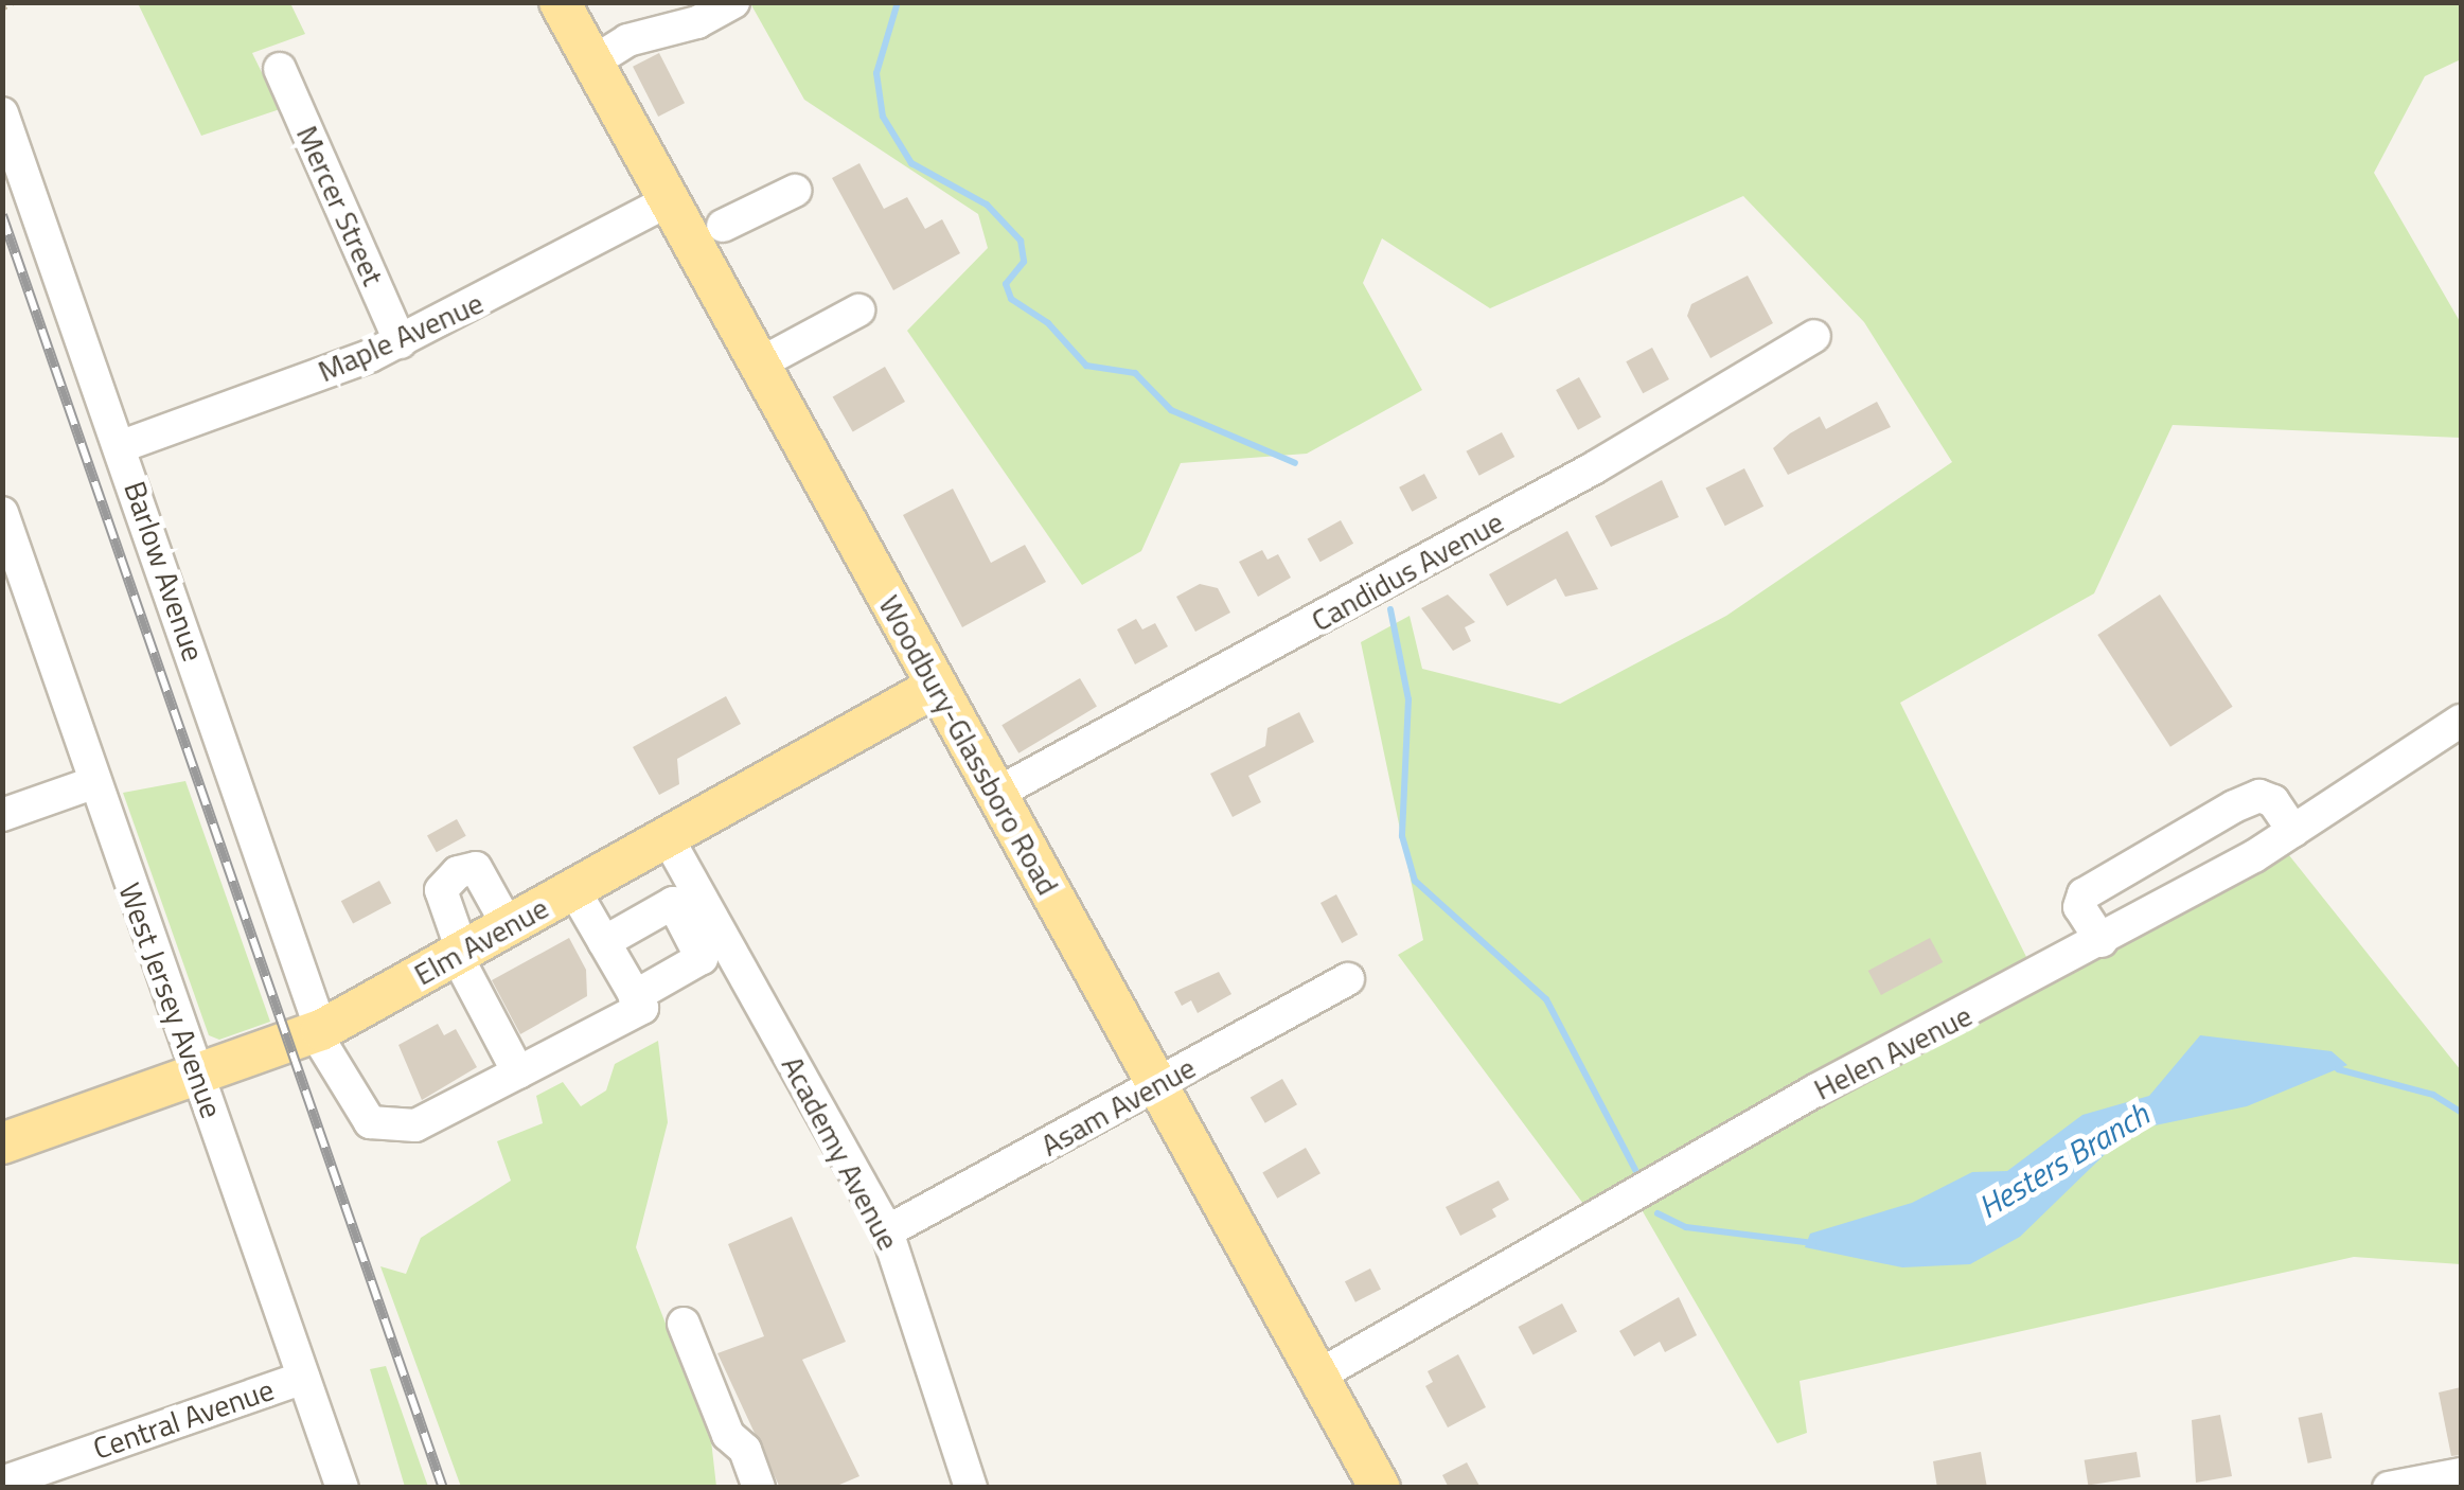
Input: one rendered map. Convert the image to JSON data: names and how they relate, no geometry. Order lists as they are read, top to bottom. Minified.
{"streets":{"main road":["Woodbury-Glassboro Road","Elm Avenue"],"street":["Mercer Street","Maple Avenue","Barlow Avenue","Candidus Avenue","West Jersey Avenue","Helen Avenue","Asam Avenue","Academy Avenue","Central Avenue"]},"crossings":[["Mercer Street","Maple Avenue"],["Maple Avenue","Barlow Avenue"],["Maple Avenue","Woodbury-Glassboro Road"],["Barlow Avenue","Elm Avenue"],["Candidus Avenue","Woodbury-Glassboro Road"],["Woodbury-Glassboro Road","Elm Avenue"],["Woodbury-Glassboro Road","Helen Avenue"],["Woodbury-Glassboro Road","Asam Avenue"],["Elm Avenue","West Jersey Avenue"],["Elm Avenue","Academy Avenue"],["West Jersey Avenue","Central Avenue"],["Asam Avenue","Academy Avenue"]],"water":["Hesters Branch"]}
